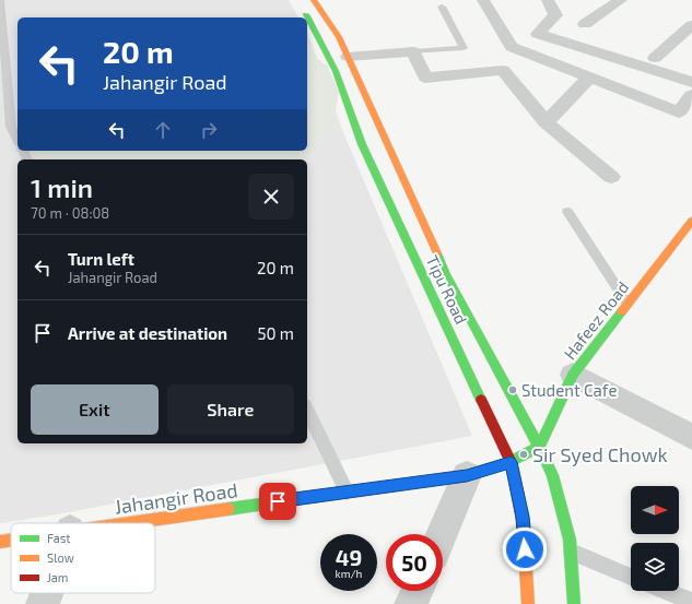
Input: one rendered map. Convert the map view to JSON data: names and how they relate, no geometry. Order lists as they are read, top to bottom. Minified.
{"streets":{"main road":["Tipu Road","Hafeez Road","Jahangir Road"]},"crossings":[["Tipu Road","Jahangir Road"],["Hafeez Road","Jahangir Road"]],"places":["Student Cafe","Sir Syed Chowk"],"legend":["Fast","Slow","Jam"],"north":"right","page":{"turn":["20 m","Jahangir Road"],"heading":["1 min","70 m · 08:08"],"list":[{"name":"Turn left","note":"Jahangir Road","value":"20 m"},{"name":"Arrive at destination","value":"50 m"}],"buttons":["Exit","Share"],"speed":"49 km/h","limit":"50"}}
